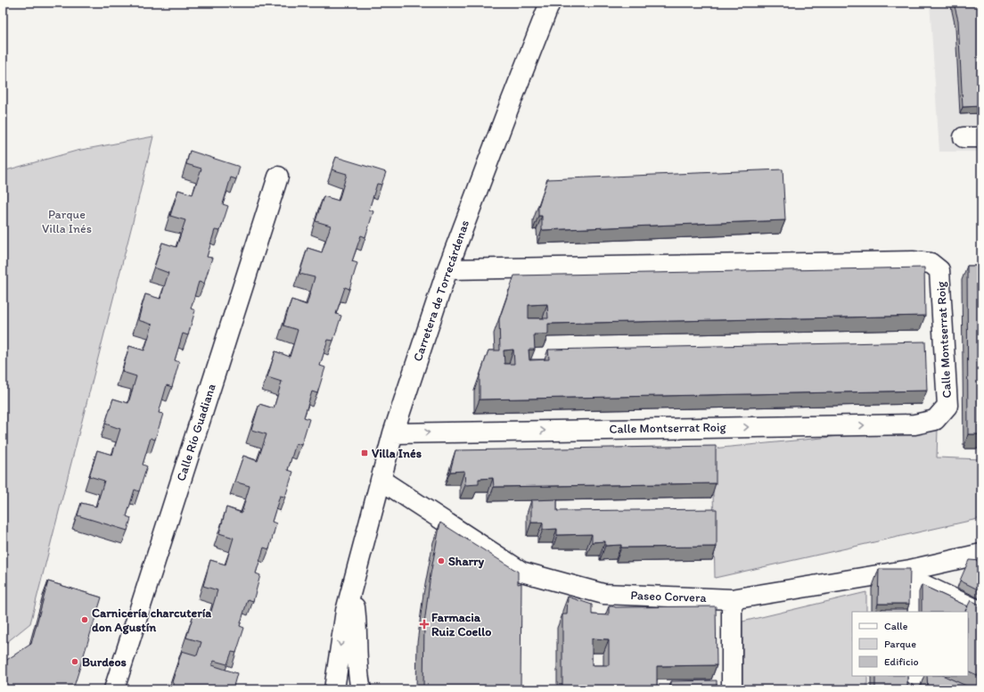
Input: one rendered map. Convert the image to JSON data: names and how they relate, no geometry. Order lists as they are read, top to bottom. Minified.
{"streets":{"street":["Carretera de Torrecárdenas","Calle Montserrat Roig","Calle Río Guadiana","Paseo Corvera"]},"crossings":[["Carretera de Torrecárdenas","Calle Montserrat Roig"],["Carretera de Torrecárdenas","Paseo Corvera"]],"parks":["Parque Villa Inés"],"places":{"transit":["Villa Inés"],"other":["Sharry","Carnicería charcutería don Agustín","Burdeos"],"health":["Farmacia Ruiz Coello"]},"legend":["Calle","Parque","Edificio"]}
